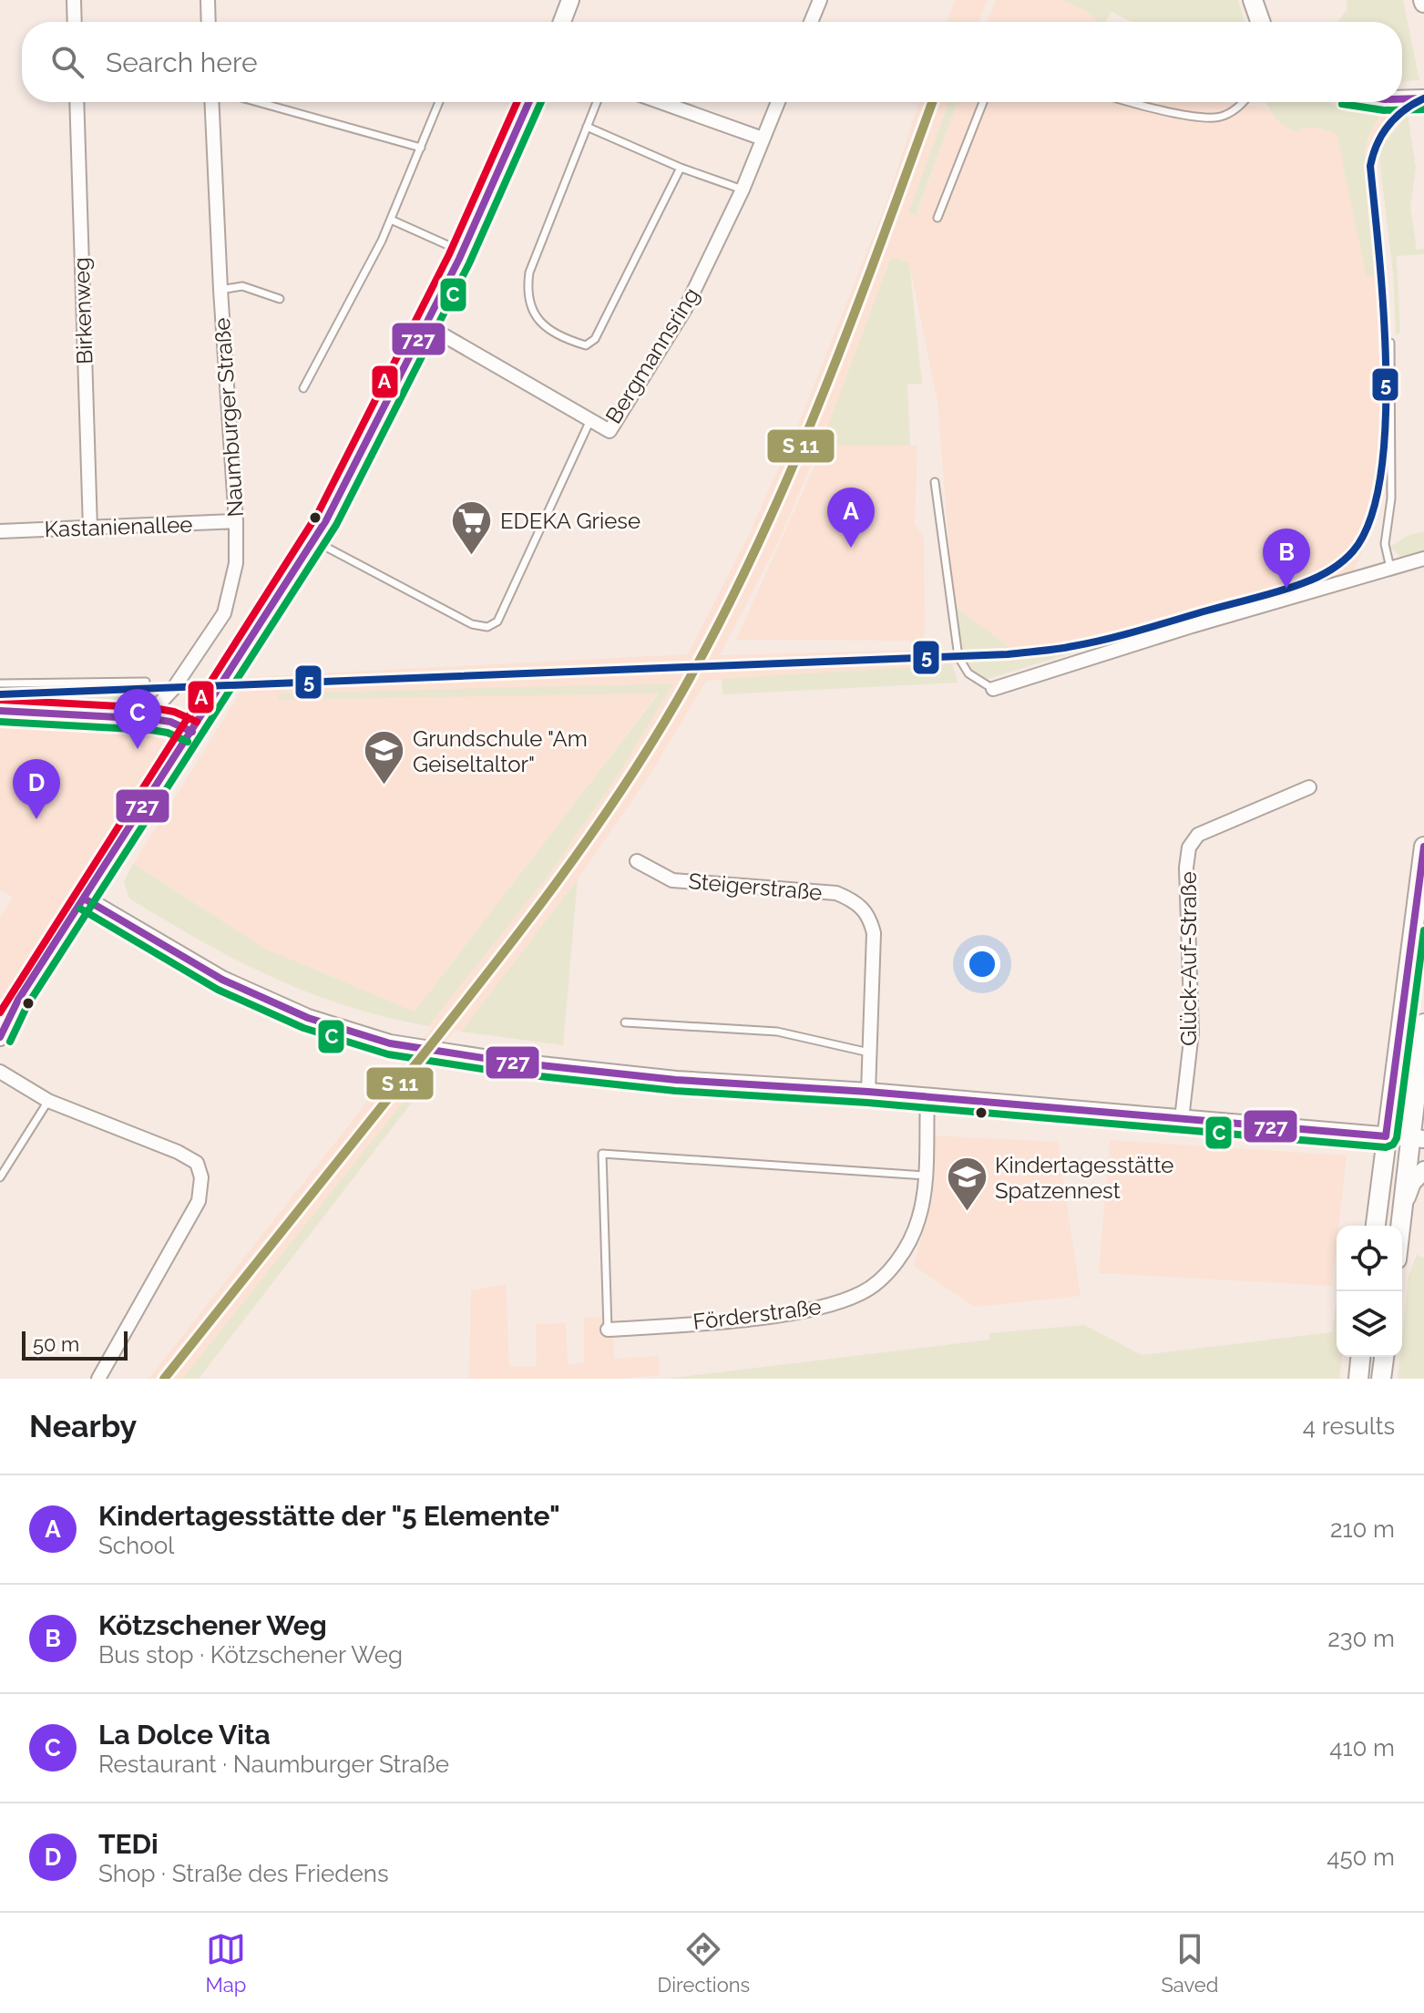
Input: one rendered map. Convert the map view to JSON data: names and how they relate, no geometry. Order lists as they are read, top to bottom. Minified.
{"streets":{"street":["Birkenweg","Bergmannsring","Naumburger Straße","Kastanienallee","Steigerstraße","Glück-Auf-Straße","Förderstraße"]},"crossings":[["Birkenweg","Kastanienallee"],["Naumburger Straße","Kastanienallee"]],"places":{"supermarket":["EDEKA Griese"],"school or university":["Grundschule \"Am Geiseltaltor\"","Kindertagesstätte Spatzennest"]},"lines":["transit line 5","transit line 727","transit line C","transit line A"],"scale_bar":"50 m","page":{"search":"Search here","pins":["A","B","C","D"],"scale":"50 m","heading":["Nearby","4 results"],"list":[{"mark":"A","name":"Kindertagesstätte der \"5 Elemente\"","note":"School","value":"210 m"},{"mark":"B","name":"Kötzschener Weg","note":"Bus stop · Kötzschener Weg","value":"230 m"},{"mark":"C","name":"La Dolce Vita","note":"Restaurant · Naumburger Straße","value":"410 m"},{"mark":"D","name":"TEDi","note":"Shop · Straße des Friedens","value":"450 m"}],"nav":["Map","Directions","Saved"]}}
